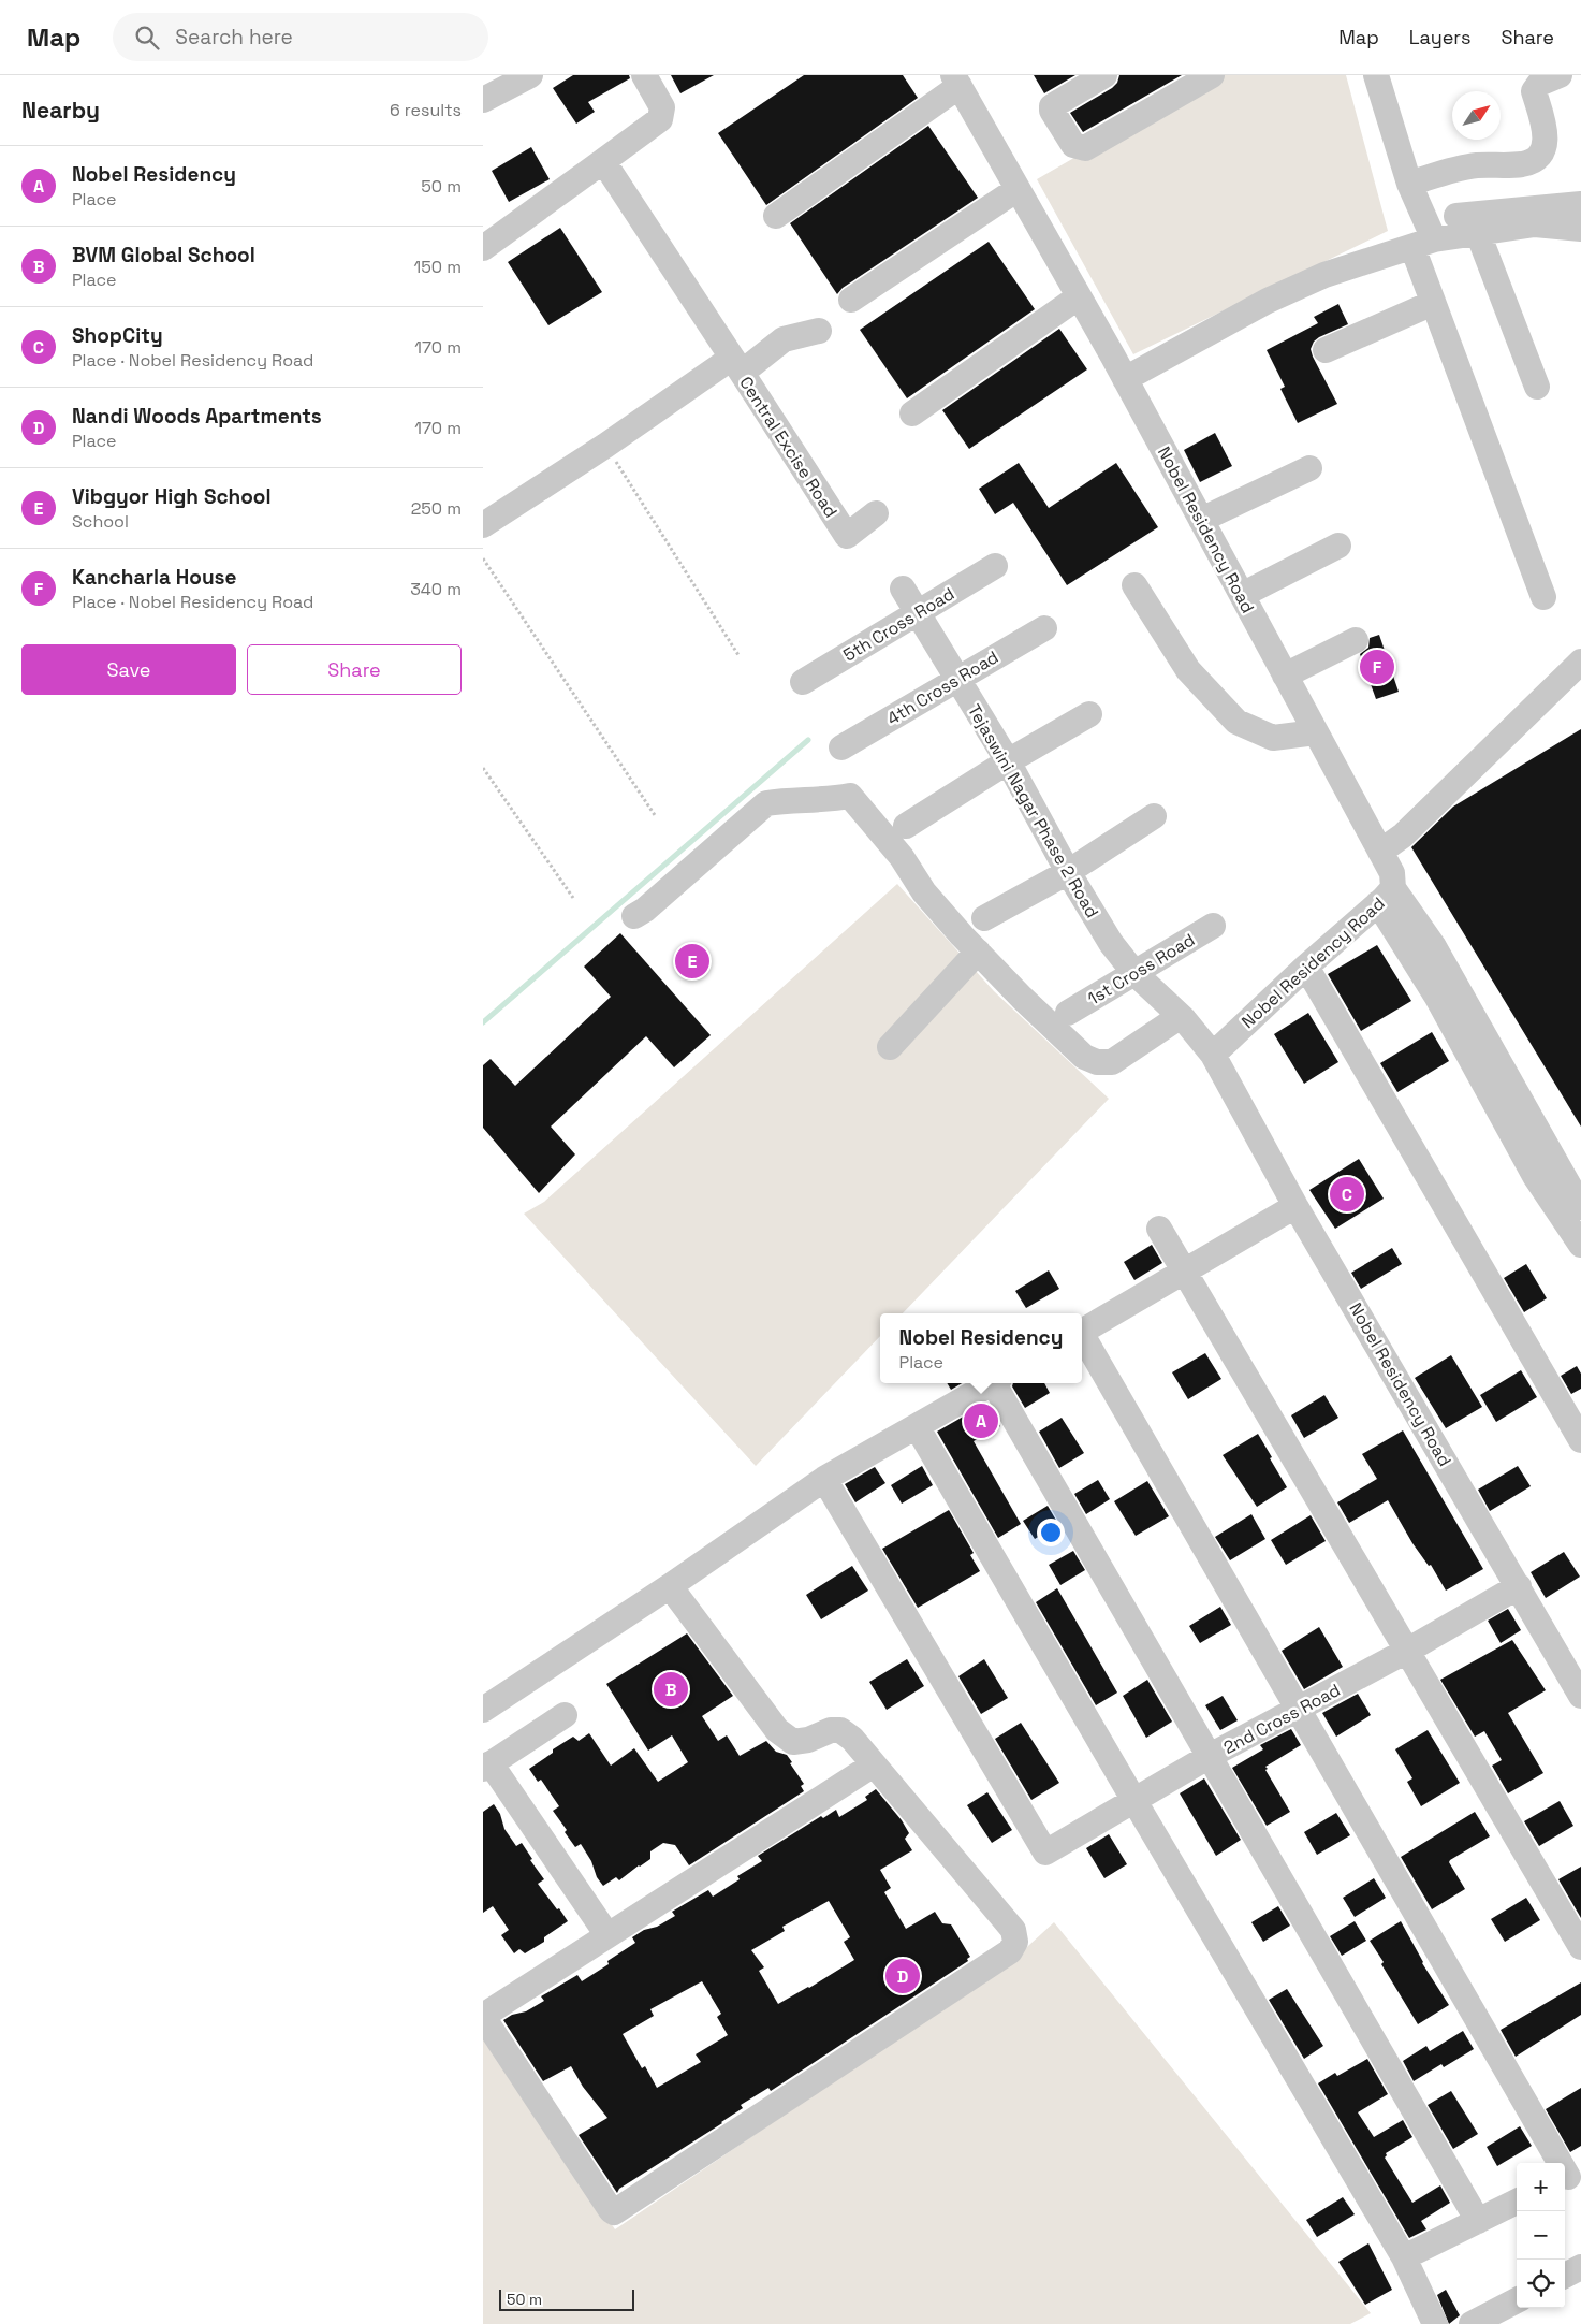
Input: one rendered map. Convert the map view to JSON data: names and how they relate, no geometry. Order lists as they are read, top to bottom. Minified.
{"streets":{"street":["Central Excise Road","Nobel Residency Road","5th Cross Road","4th Cross Road","Tejaswini Nagar Phase 2 Road","1st Cross Road","2nd Cross Road"]},"crossings":[["Nobel Residency Road","Tejaswini Nagar Phase 2 Road"],["Nobel Residency Road","2nd Cross Road"],["5th Cross Road","Tejaswini Nagar Phase 2 Road"],["4th Cross Road","Tejaswini Nagar Phase 2 Road"],["Tejaswini Nagar Phase 2 Road","1st Cross Road"]],"scale_bar":"50 m","north":"top right","page":{"header":"Map","search":"Search here","nav":["Map","Layers","Share"],"heading":["Nearby","6 results"],"list":[{"mark":"A","name":"Nobel Residency","note":"Place","value":"50 m"},{"mark":"B","name":"BVM Global School","note":"Place","value":"150 m"},{"mark":"C","name":"ShopCity","note":"Place · Nobel Residency Road","value":"170 m"},{"mark":"D","name":"Nandi Woods Apartments","note":"Place","value":"170 m"},{"mark":"E","name":"Vibgyor High School","note":"School","value":"250 m"},{"mark":"F","name":"Kancharla House","note":"Place · Nobel Residency Road","value":"340 m"}],"buttons":["Save","Share"],"pins":["F","E","C","A","B","D"],"popup":["Nobel Residency","Place"],"map_buttons":["+","−"],"scale":"50 m"}}
